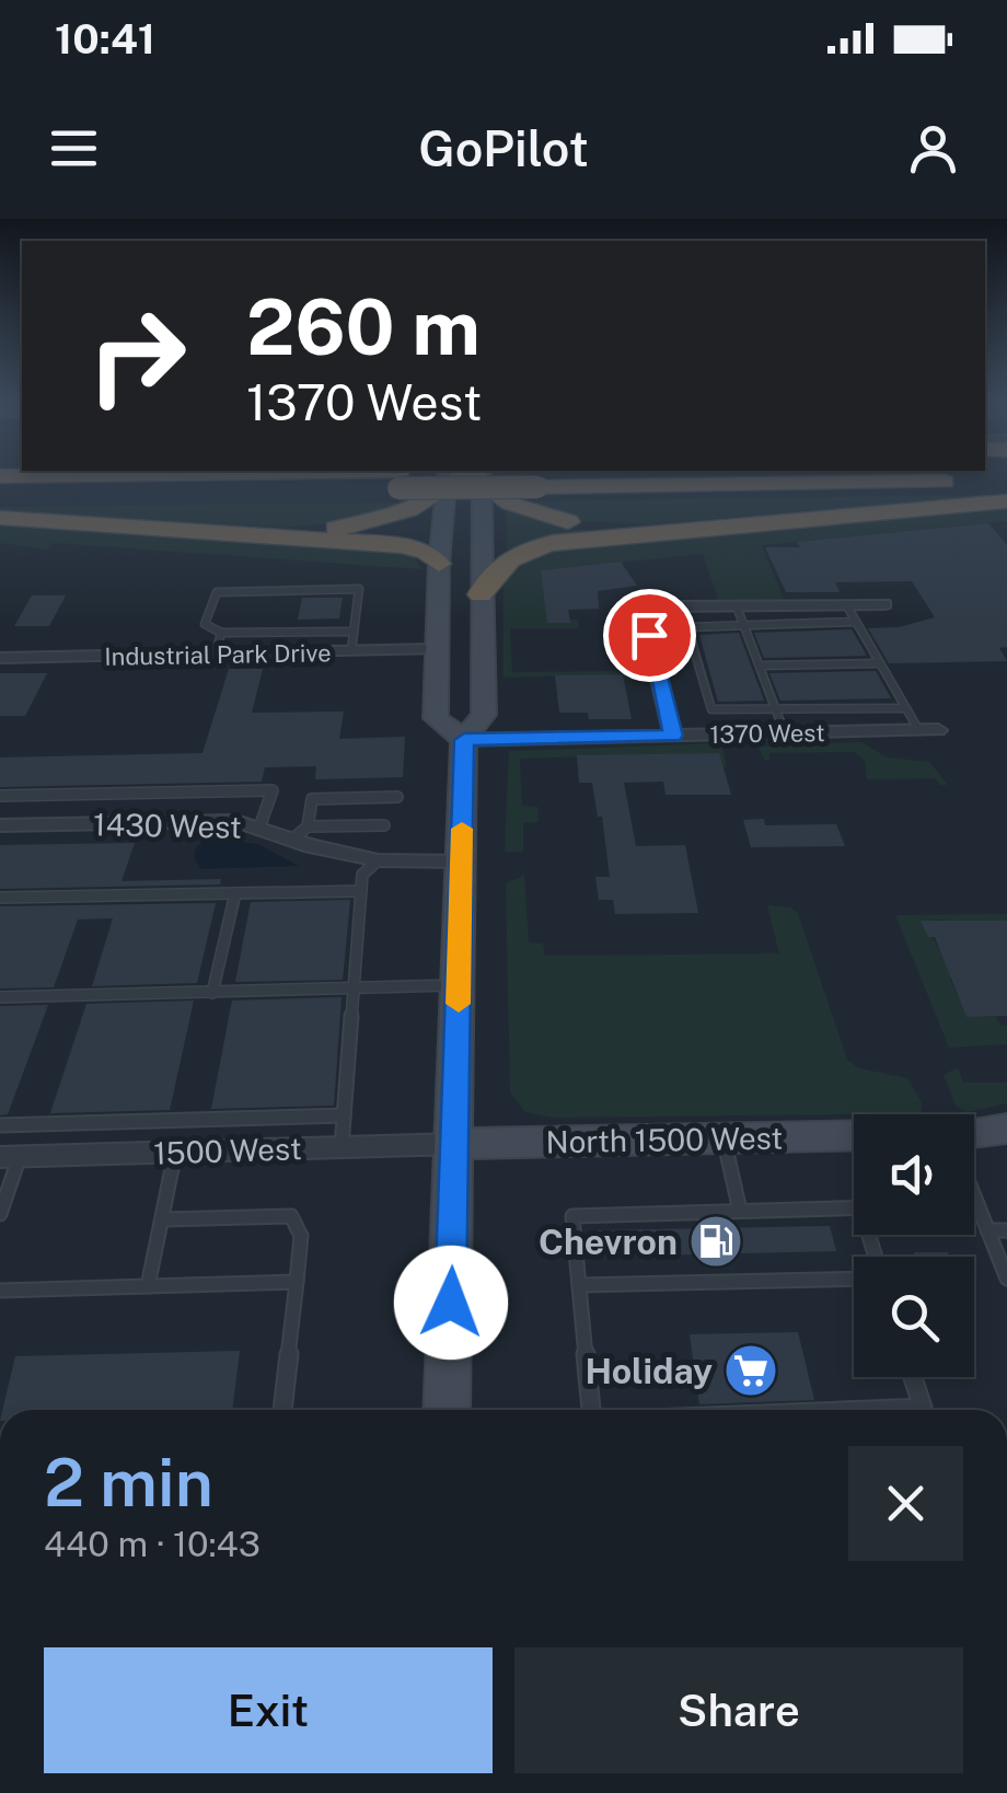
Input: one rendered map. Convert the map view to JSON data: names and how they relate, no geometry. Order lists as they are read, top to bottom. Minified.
{"streets":{"main road":["North 1500 West"],"street":["Industrial Park Drive","1370 West","1430 West","1500 West"]},"crossings":[["North 1500 West","1500 West"]],"places":{"fuel station":["Chevron"],"supermarket":["Holiday"]},"page":{"status":"10:41","header":"GoPilot","turn":["260 m","1370 West"],"heading":["2 min","440 m · 10:43"],"buttons":["Exit","Share"]}}
